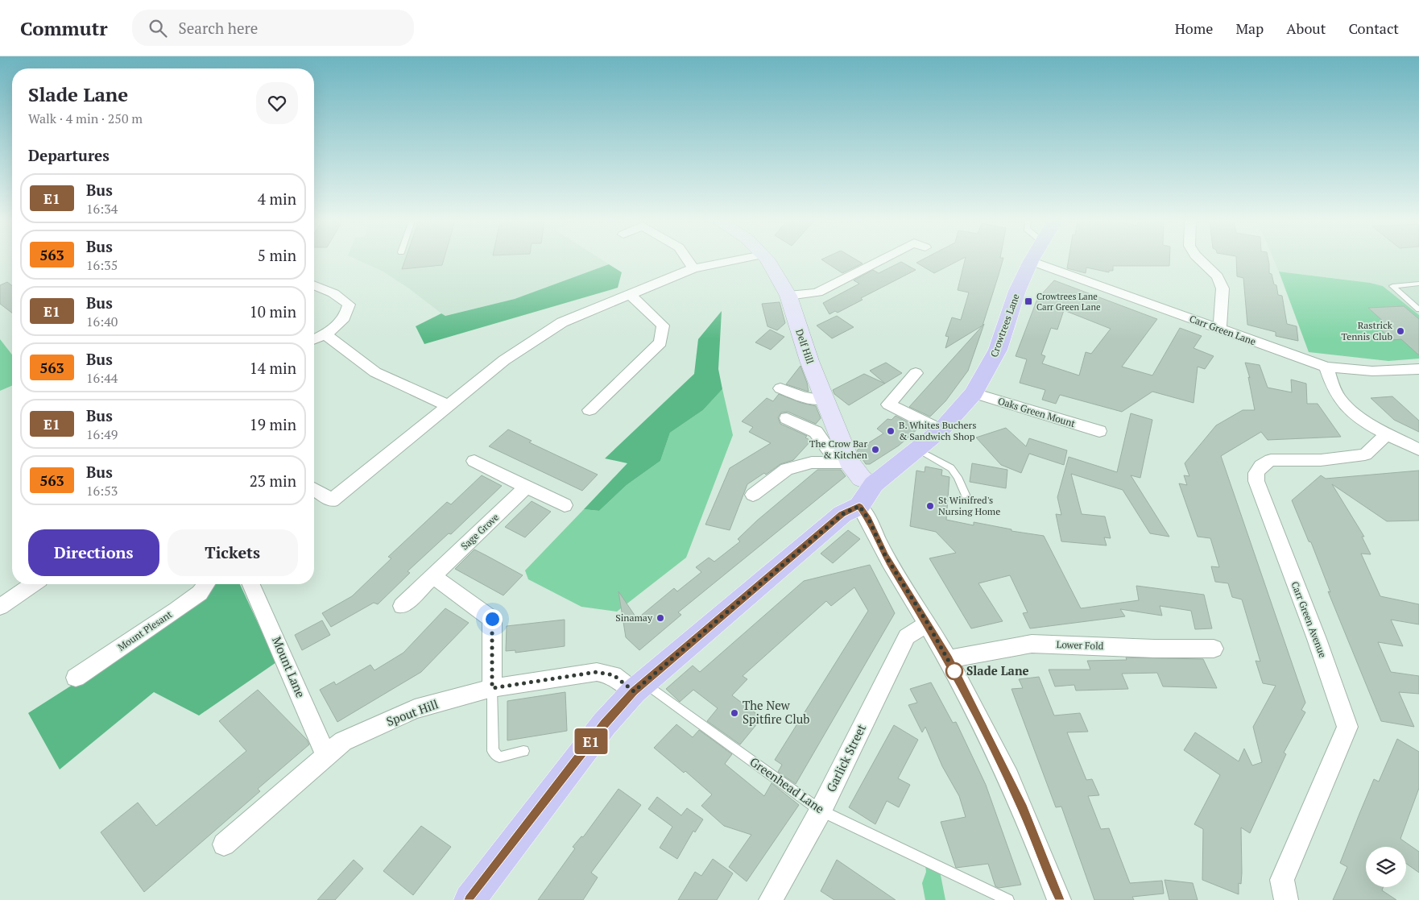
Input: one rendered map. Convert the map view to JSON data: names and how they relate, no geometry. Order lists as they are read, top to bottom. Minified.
{"streets":{"main road":["Crowtrees Lane"],"street":["Carr Green Lane","Delf Hill","Oaks Green Mount","Sage Grove","Carr Green Avenue","Mount Plesant","Lower Fold","Mount Lane","Spout Hill","Garlick Street"],"lane":["Greenhead Lane"]},"crossings":[["Crowtrees Lane","Carr Green Lane"],["Crowtrees Lane","Delf Hill"],["Crowtrees Lane","Oaks Green Mount"],["Mount Lane","Spout Hill"],["Spout Hill","Greenhead Lane"],["Garlick Street","Greenhead Lane"]],"places":{"transit":["Crowtrees Lane Carr Green Lane"],"other":["Rastrick Tennis Club","B. Whites Buchers & Sandwich Shop","The Crow Bar & Kitchen","St Winifred's Nursing Home","Sinamay","Slade Lane","The New Spitfire Club"]},"lines":["bus line E1"],"page":{"header":"Commutr","search":"Search here","nav":["Home","Map","About","Contact"],"on_map":"E1","heading":[["Slade Lane","Walk · 4 min · 250 m"],"Departures"],"list":[{"mark":"E1","name":"Bus","note":"16:34","value":"4 min"},{"mark":"563","name":"Bus","note":"16:35","value":"5 min"},{"mark":"E1","name":"Bus","note":"16:40","value":"10 min"},{"mark":"563","name":"Bus","note":"16:44","value":"14 min"},{"mark":"E1","name":"Bus","note":"16:49","value":"19 min"},{"mark":"563","name":"Bus","note":"16:53","value":"23 min"}],"buttons":["Directions","Tickets"]}}
